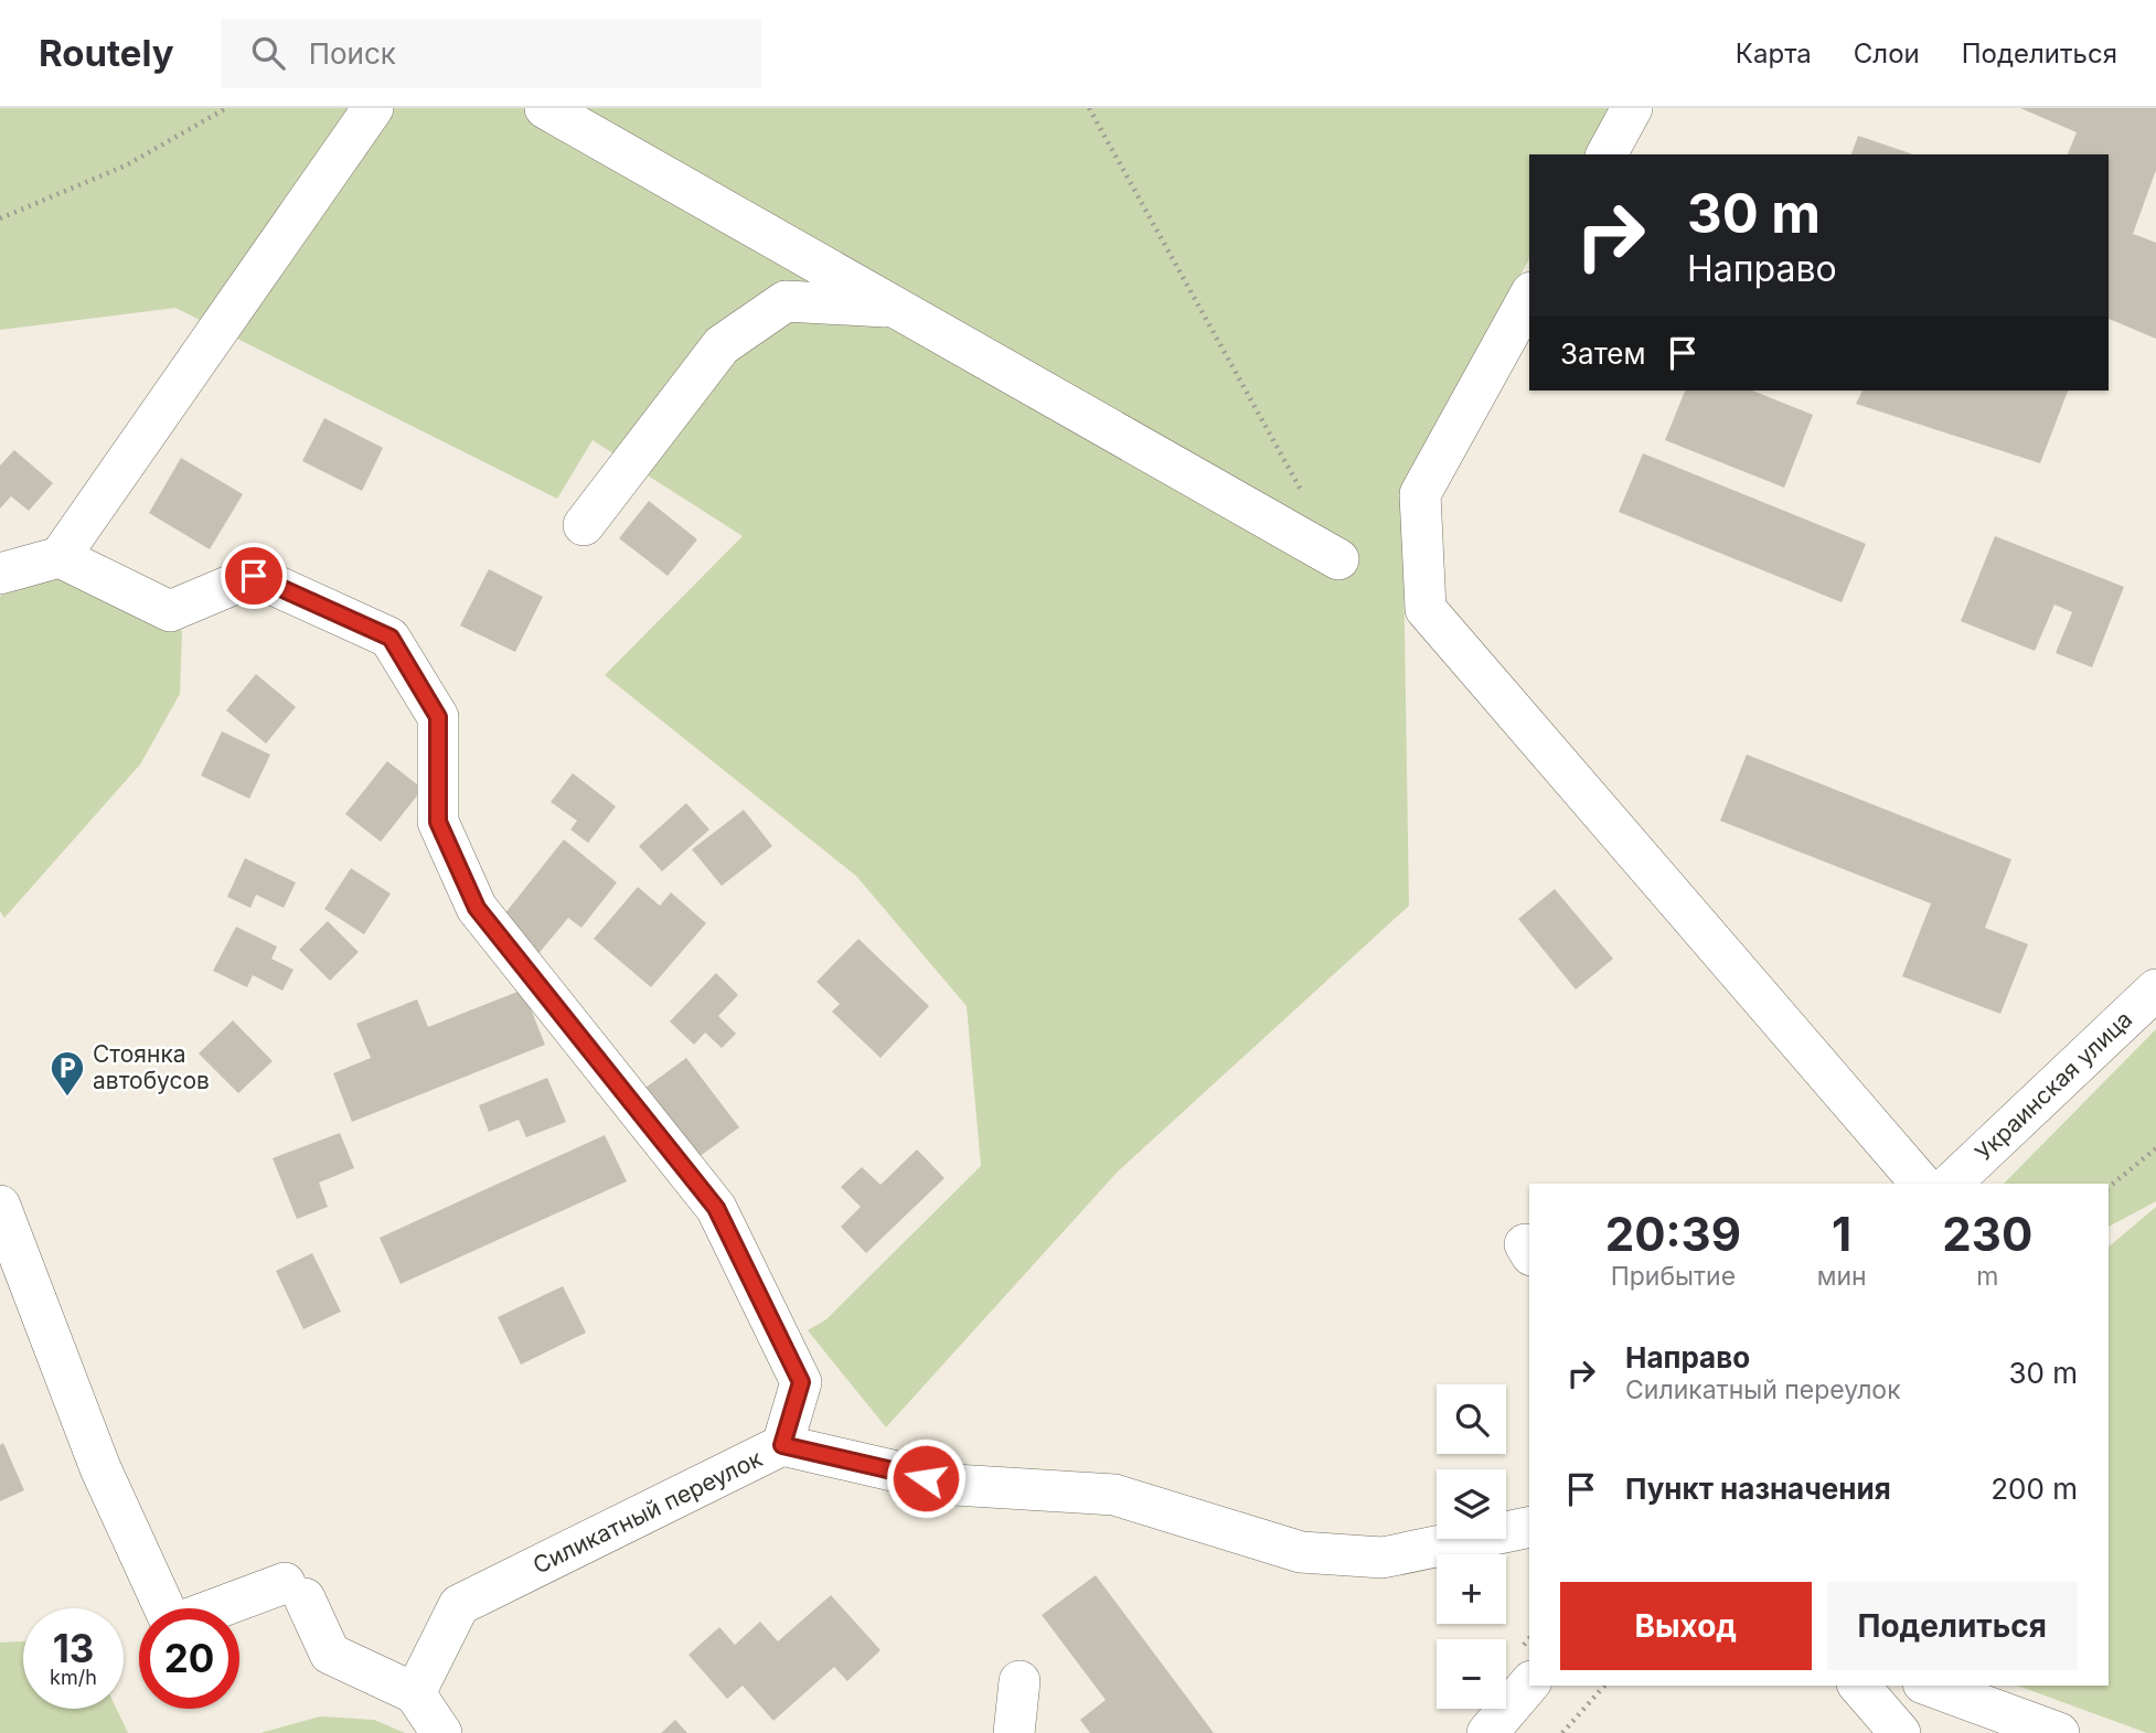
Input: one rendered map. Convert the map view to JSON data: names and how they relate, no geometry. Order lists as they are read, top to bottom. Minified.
{"streets":{"street":["Украинская улица","Силикатный переулок"]},"places":{"parking":["Стоянка автобусов"]},"page":{"header":"Routely","search":"Поиск","nav":["Карта","Слои","Поделиться"],"turn":["30 m","Направо"],"then":"Затем","eta":["20:39","Прибытие","1","мин","230","m"],"list":[{"name":"Направо","note":"Силикатный переулок","value":"30 m"},{"name":"Пункт назначения","value":"200 m"}],"map_buttons":["+","−"],"buttons":["Выход","Поделиться"],"speed":"13 km/h","limit":"20"}}
